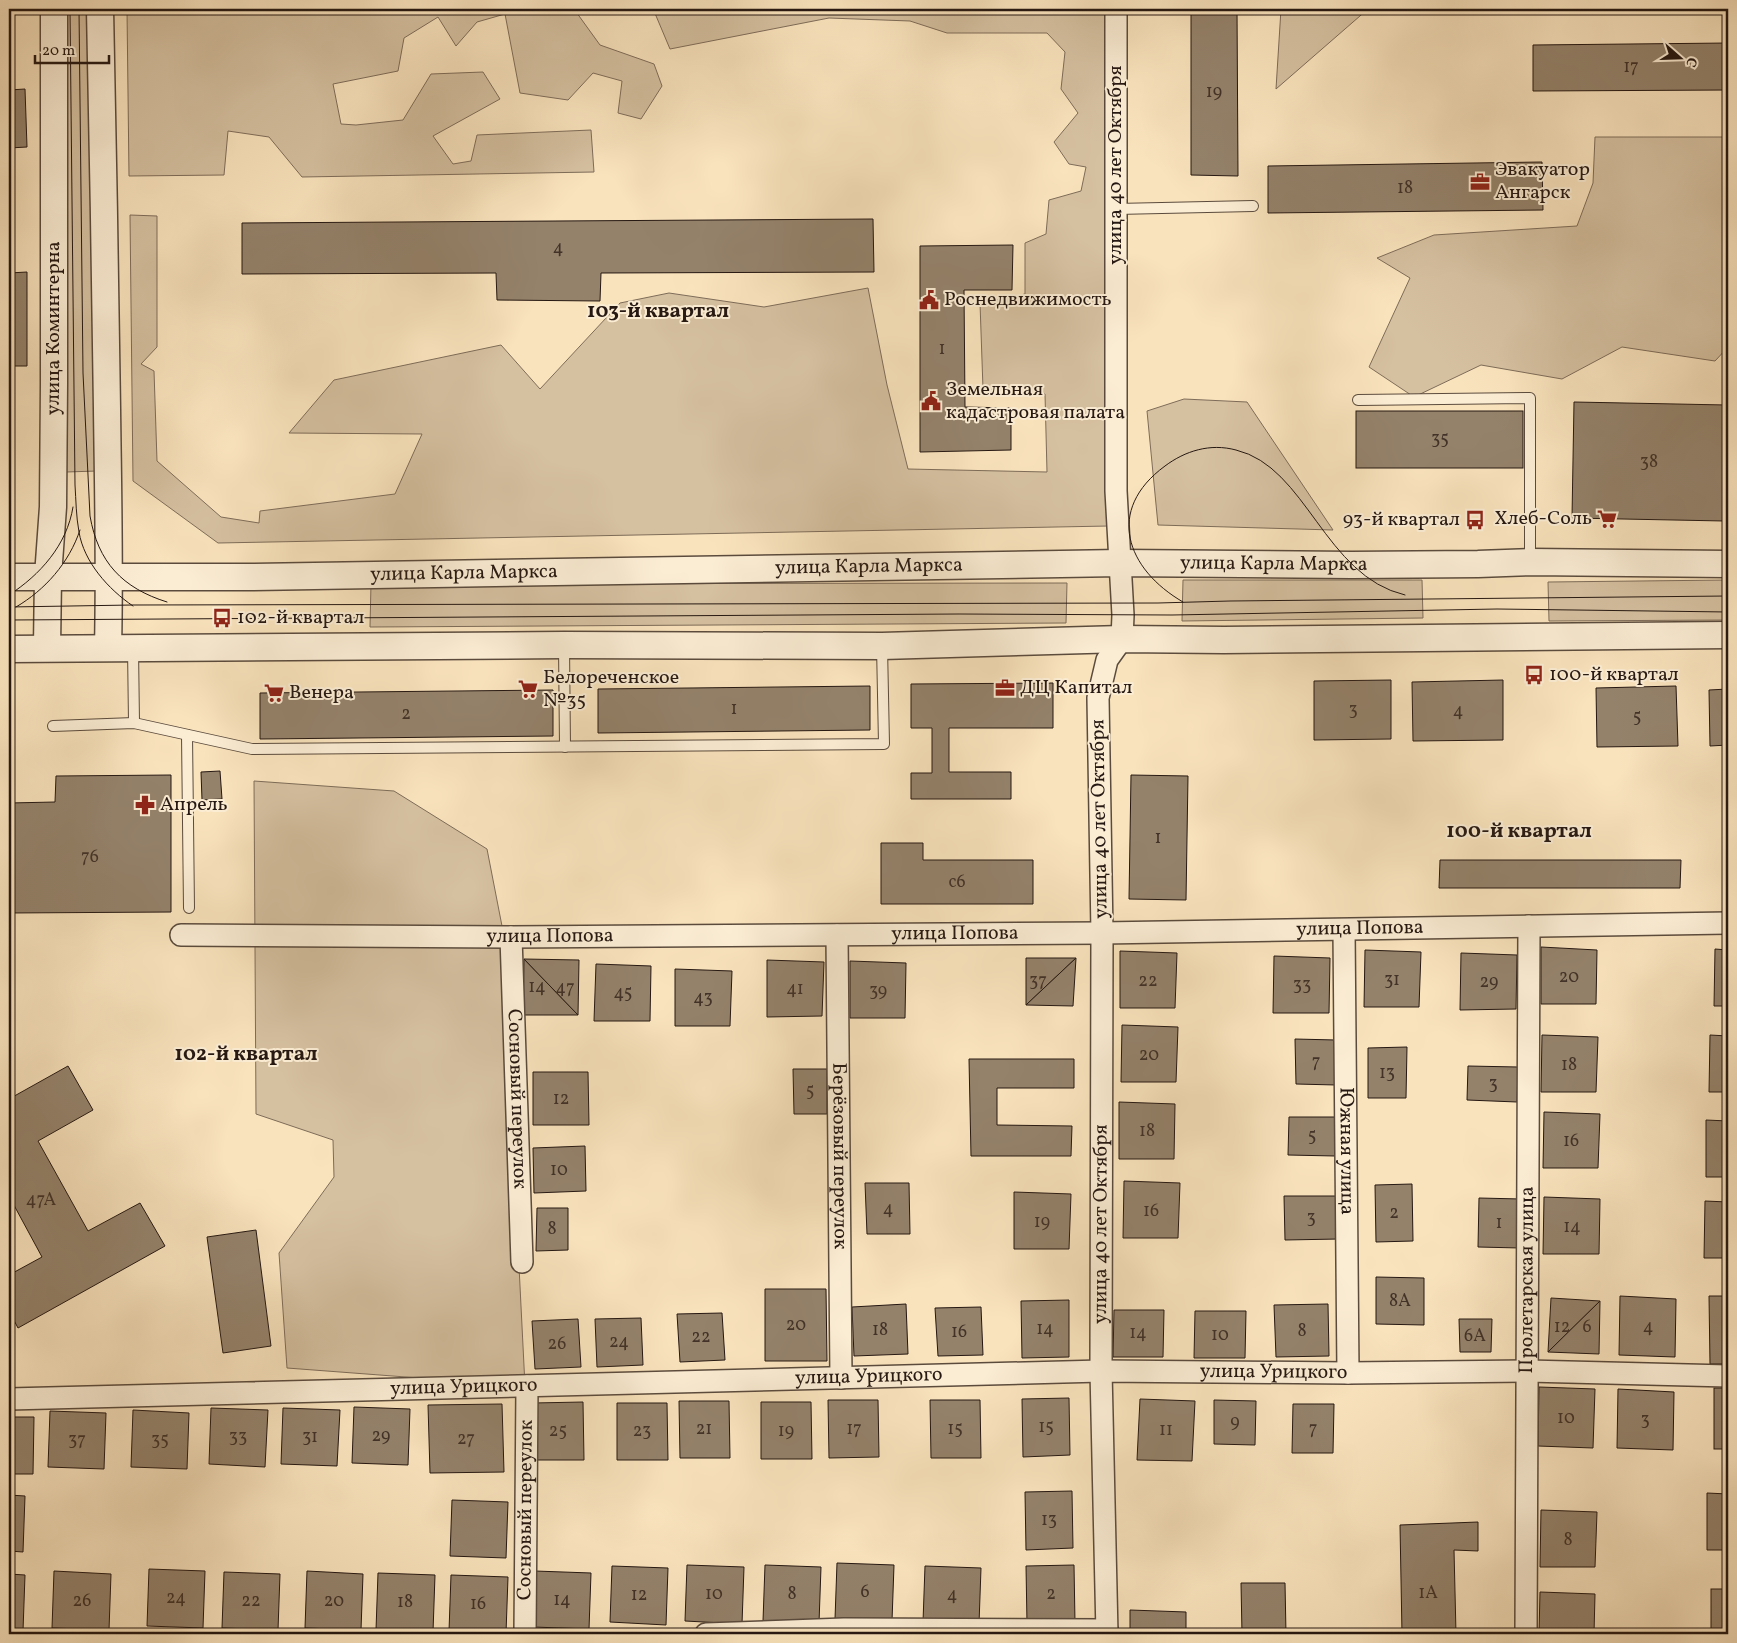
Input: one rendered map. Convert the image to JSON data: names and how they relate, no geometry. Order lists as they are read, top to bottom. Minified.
{"streets":{"street":["улица 40 лет Октября","улица Коминтерна","улица Карла Маркса","улица Попова","Сосновый переулок","Южная улица","Берёзовый переулок","Пролетарская улица","улица Урицкого"]},"crossings":[["улица 40 лет Октября","улица Карла Маркса"],["улица 40 лет Октября","улица Попова"],["улица 40 лет Октября","улица Урицкого"],["улица Коминтерна","улица Карла Маркса"],["улица Попова","Сосновый переулок"],["улица Попова","Южная улица"],["улица Попова","Берёзовый переулок"],["улица Попова","Пролетарская улица"],["Сосновый переулок","улица Урицкого"],["Южная улица","улица Урицкого"],["Берёзовый переулок","улица Урицкого"],["Пролетарская улица","улица Урицкого"]],"districts":["103-й квартал","100-й квартал","102-й квартал"],"places":{"office":["Эвакуатор Ангарск","ДЦ Капитал"],"public building":["Роснедвижимость","Земельная кадастровая палата"],"supermarket":["Хлеб-Соль","Белореченское №35","Венера"],"bus stop":["93-й квартал","102-й квартал","100-й квартал"],"pharmacy":["Апрель"]},"house_numbers":["17","19","18","4","1","35","38","1","3","4","2","5","1","76","с6","20","31","37","22","29","33","14","47","41","39","45","43","20","7","18","13","3","5","12","18","5","16","10","47А","4","16","2","3","19","1","14","8","8А","20","12","6","4","14","18","8","16","14","10","6А","22","24","26","10","3","9","15","21","17","15","7","11","25","23","19","29","33","31","27","37","35","13","8","6","1А","10","8","2","12","4","24","14","26","22","20","18","16"],"scale_bar":"20 m","north":"right"}
